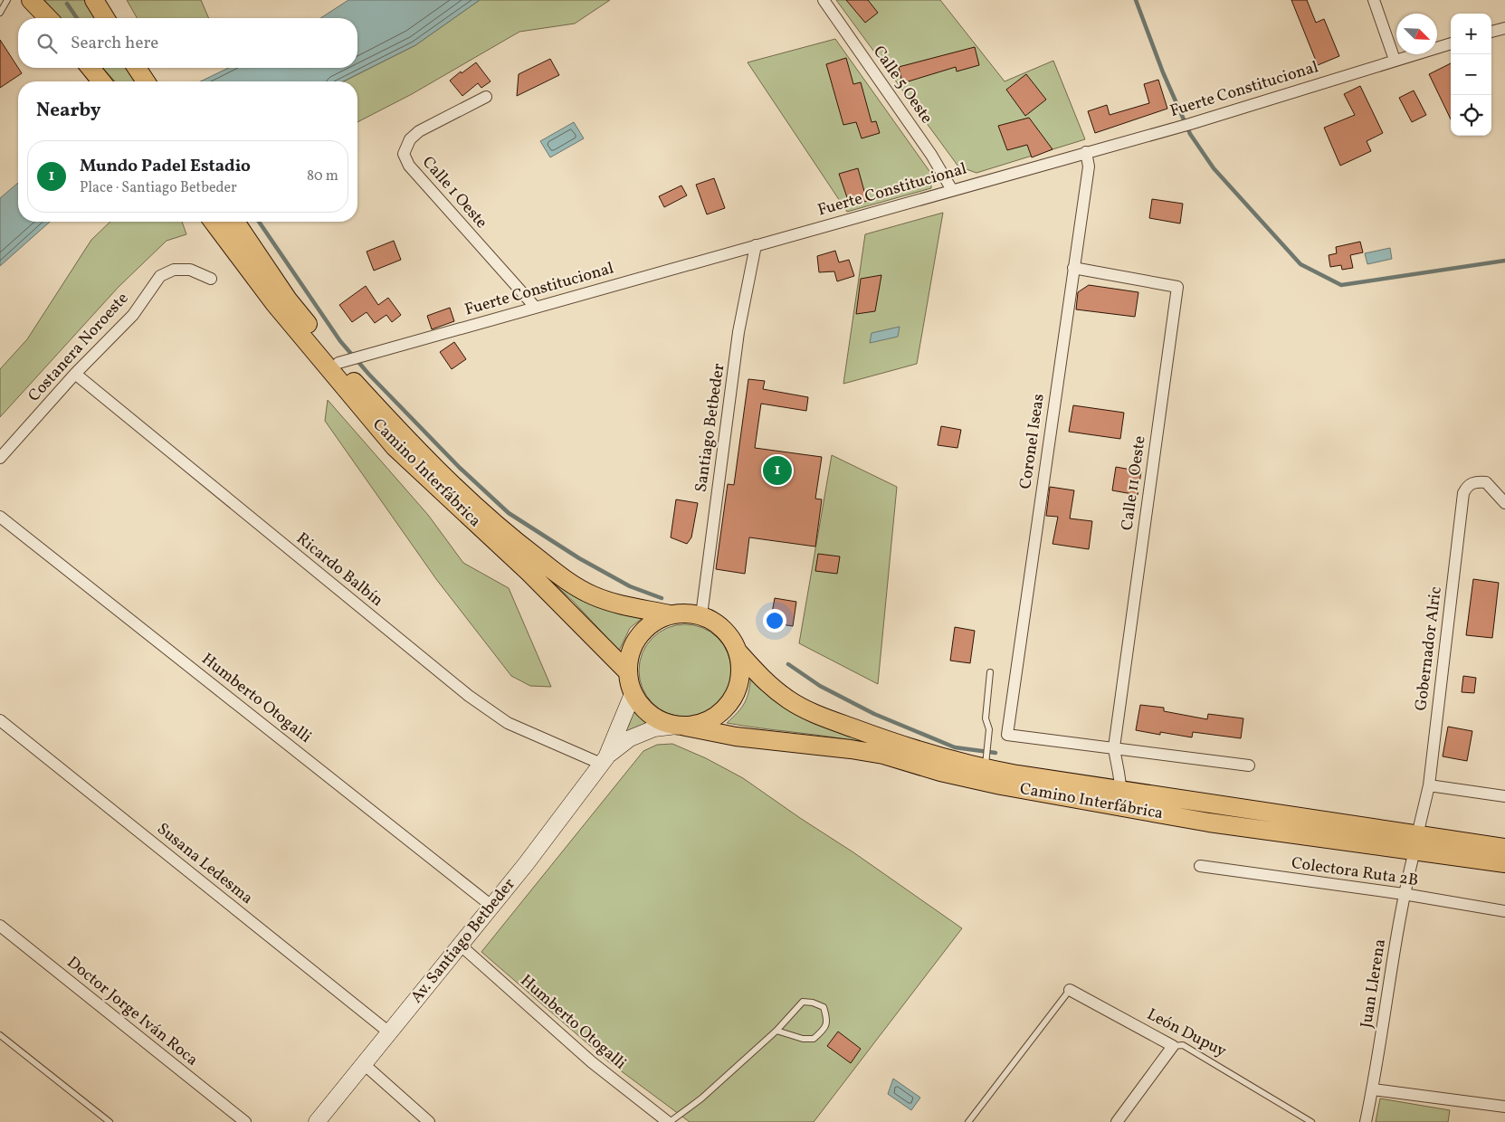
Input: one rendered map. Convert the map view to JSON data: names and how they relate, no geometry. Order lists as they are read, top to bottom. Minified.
{"streets":{"main road":["Camino Interfábrica","Av. Santiago Betbeder"],"street":["Calle 5 Oeste","Fuerte Constitucional","Calle 1 Oeste","Costanera Noroeste","Santiago Betbeder","Coronel Iseas","Calle 11 Oeste","Ricardo Balbín","Gobernador Alric","Humberto Otogalli","Susana Ledesma","Colectora Ruta 2B","Juan Llerena","Doctor Jorge Iván Roca","León Dupuy"]},"crossings":[["Calle 5 Oeste","Fuerte Constitucional"],["Fuerte Constitucional","Calle 1 Oeste"],["Fuerte Constitucional","Santiago Betbeder"],["Fuerte Constitucional","Coronel Iseas"],["Fuerte Constitucional","Camino Interfábrica"],["Costanera Noroeste","Ricardo Balbín"],["Santiago Betbeder","Camino Interfábrica"],["Coronel Iseas","Calle 11 Oeste"],["Camino Interfábrica","Calle 11 Oeste"],["Camino Interfábrica","Gobernador Alric"],["Camino Interfábrica","Juan Llerena"],["Ricardo Balbín","Av. Santiago Betbeder"],["Gobernador Alric","Juan Llerena"],["Humberto Otogalli","Av. Santiago Betbeder"],["Susana Ledesma","Av. Santiago Betbeder"],["Colectora Ruta 2B","Juan Llerena"]],"north":"bottom right","page":{"map_buttons":["+","−"],"search":"Search here","heading":"Nearby","list":[{"mark":"1","name":"Mundo Padel Estadio","note":"Place · Santiago Betbeder","value":"80 m"}],"pins":"1"}}
